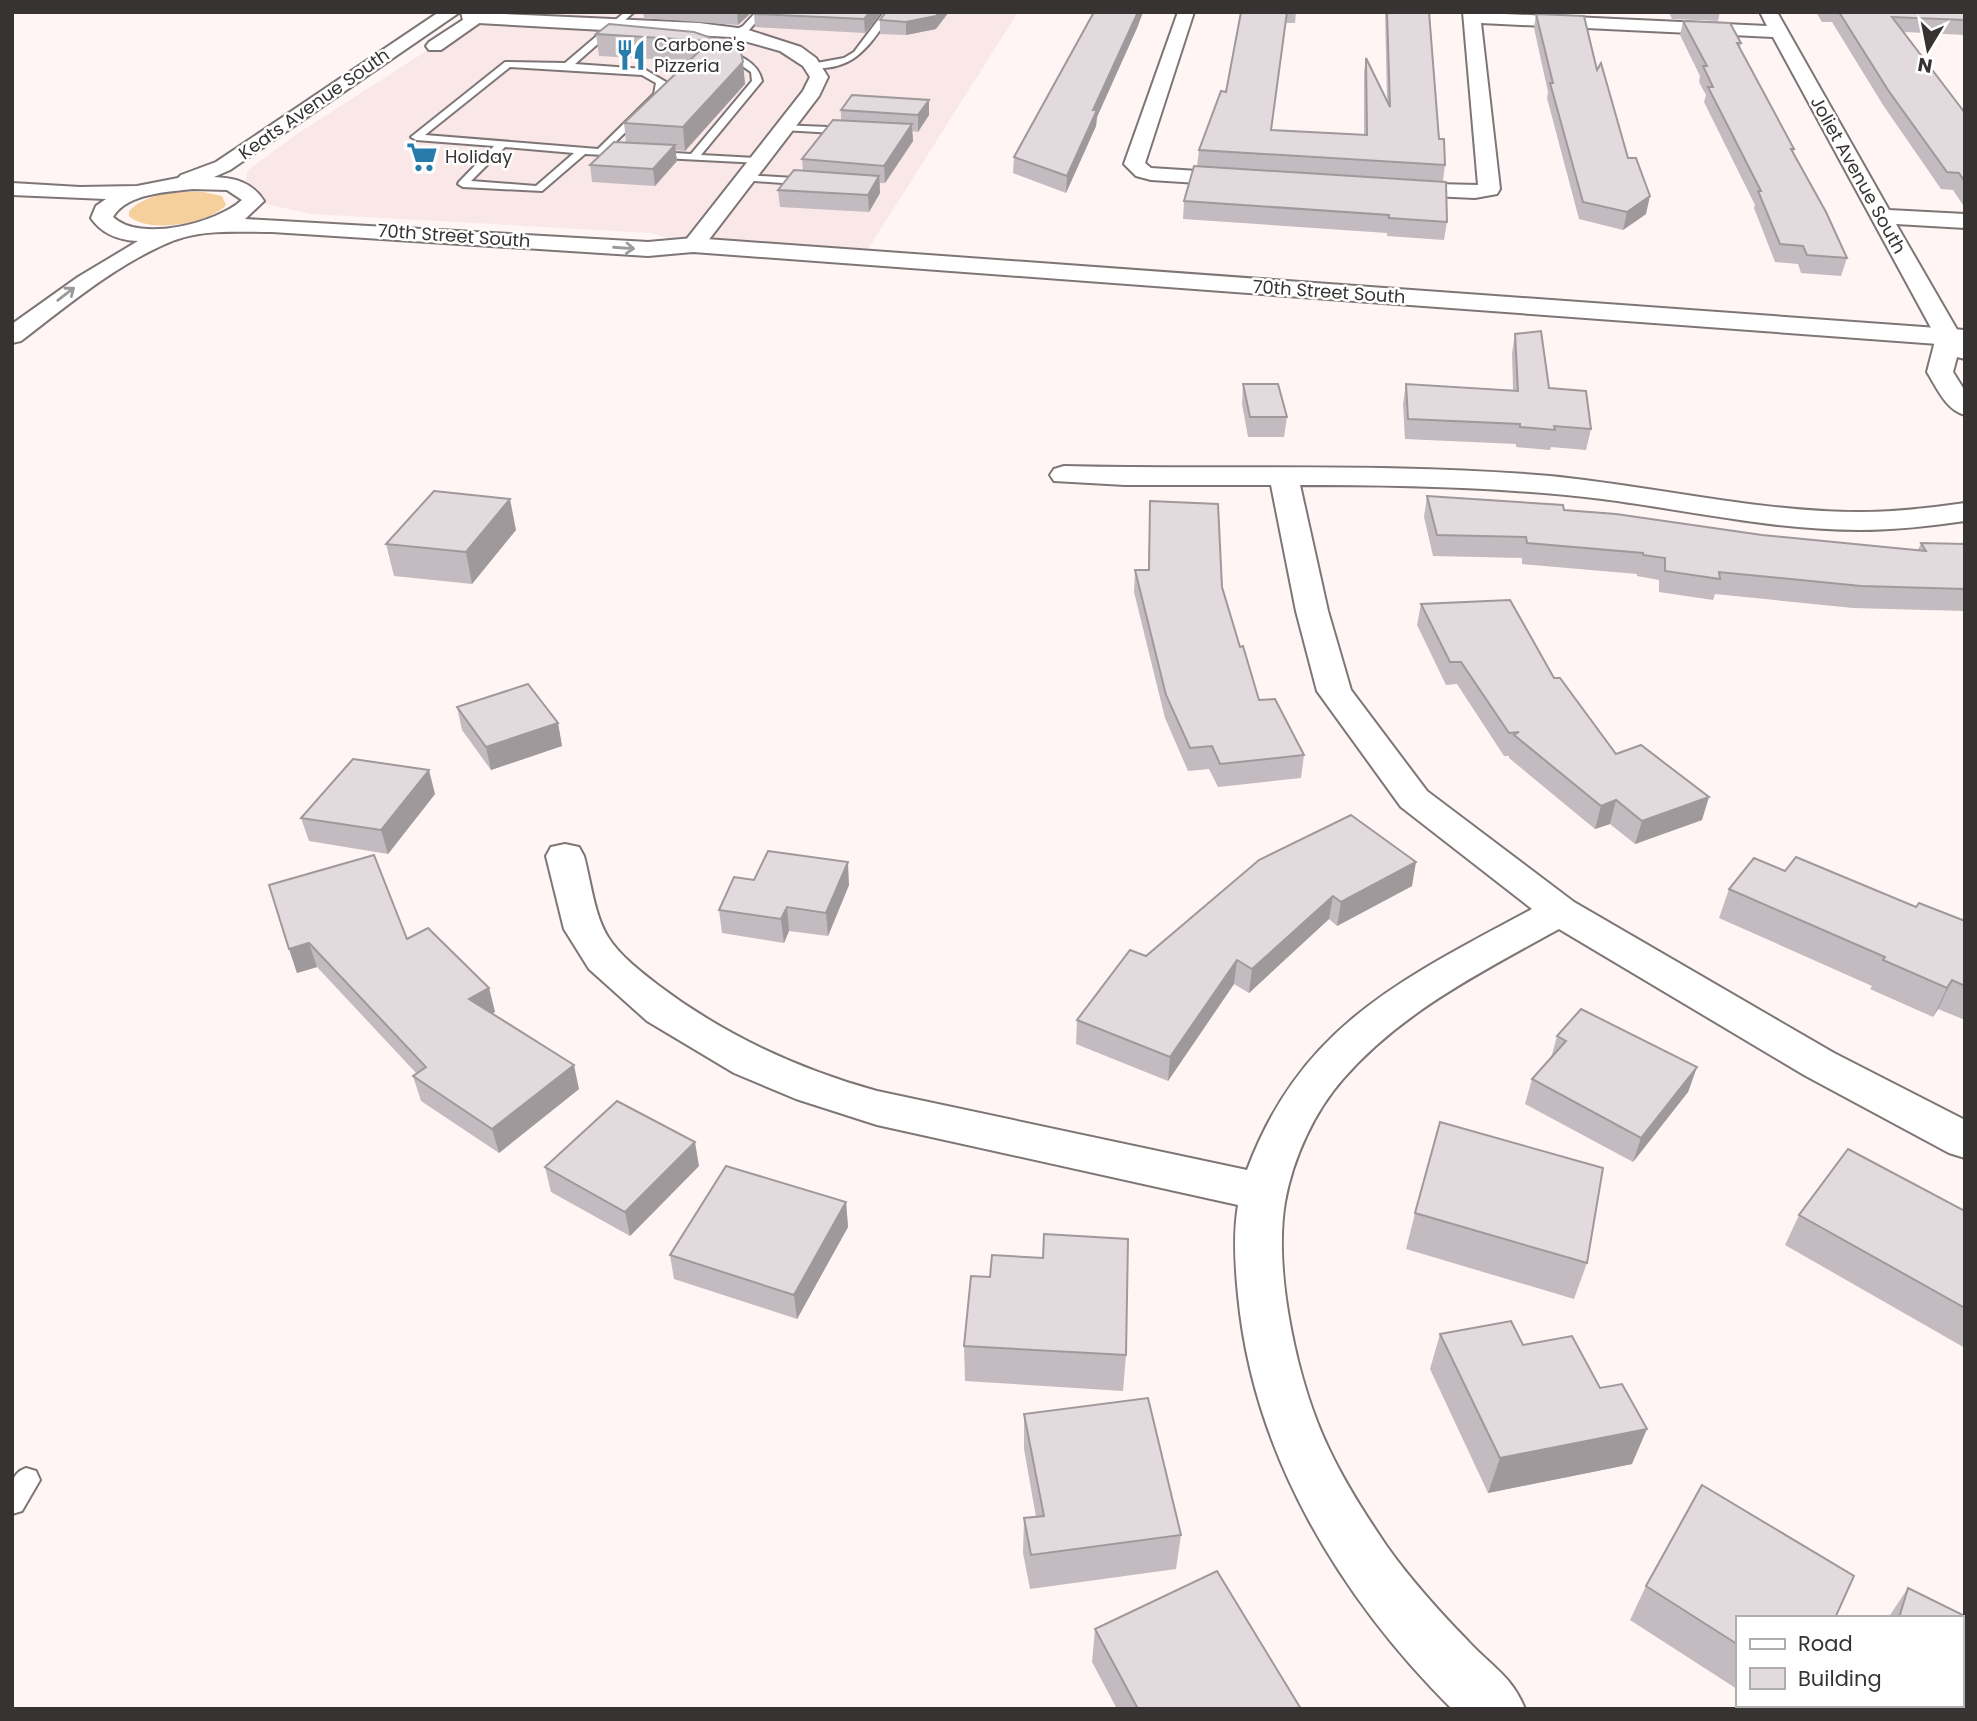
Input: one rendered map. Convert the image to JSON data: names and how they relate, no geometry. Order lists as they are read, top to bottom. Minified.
{"streets":{"street":["Keats Avenue South","Joliet Avenue South","70th Street South"]},"crossings":[["Keats Avenue South","70th Street South"],["Joliet Avenue South","70th Street South"]],"places":{"restaurant":["Carbone's Pizzeria"],"supermarket":["Holiday"]},"legend":["Road","Building"],"north":"bottom"}
